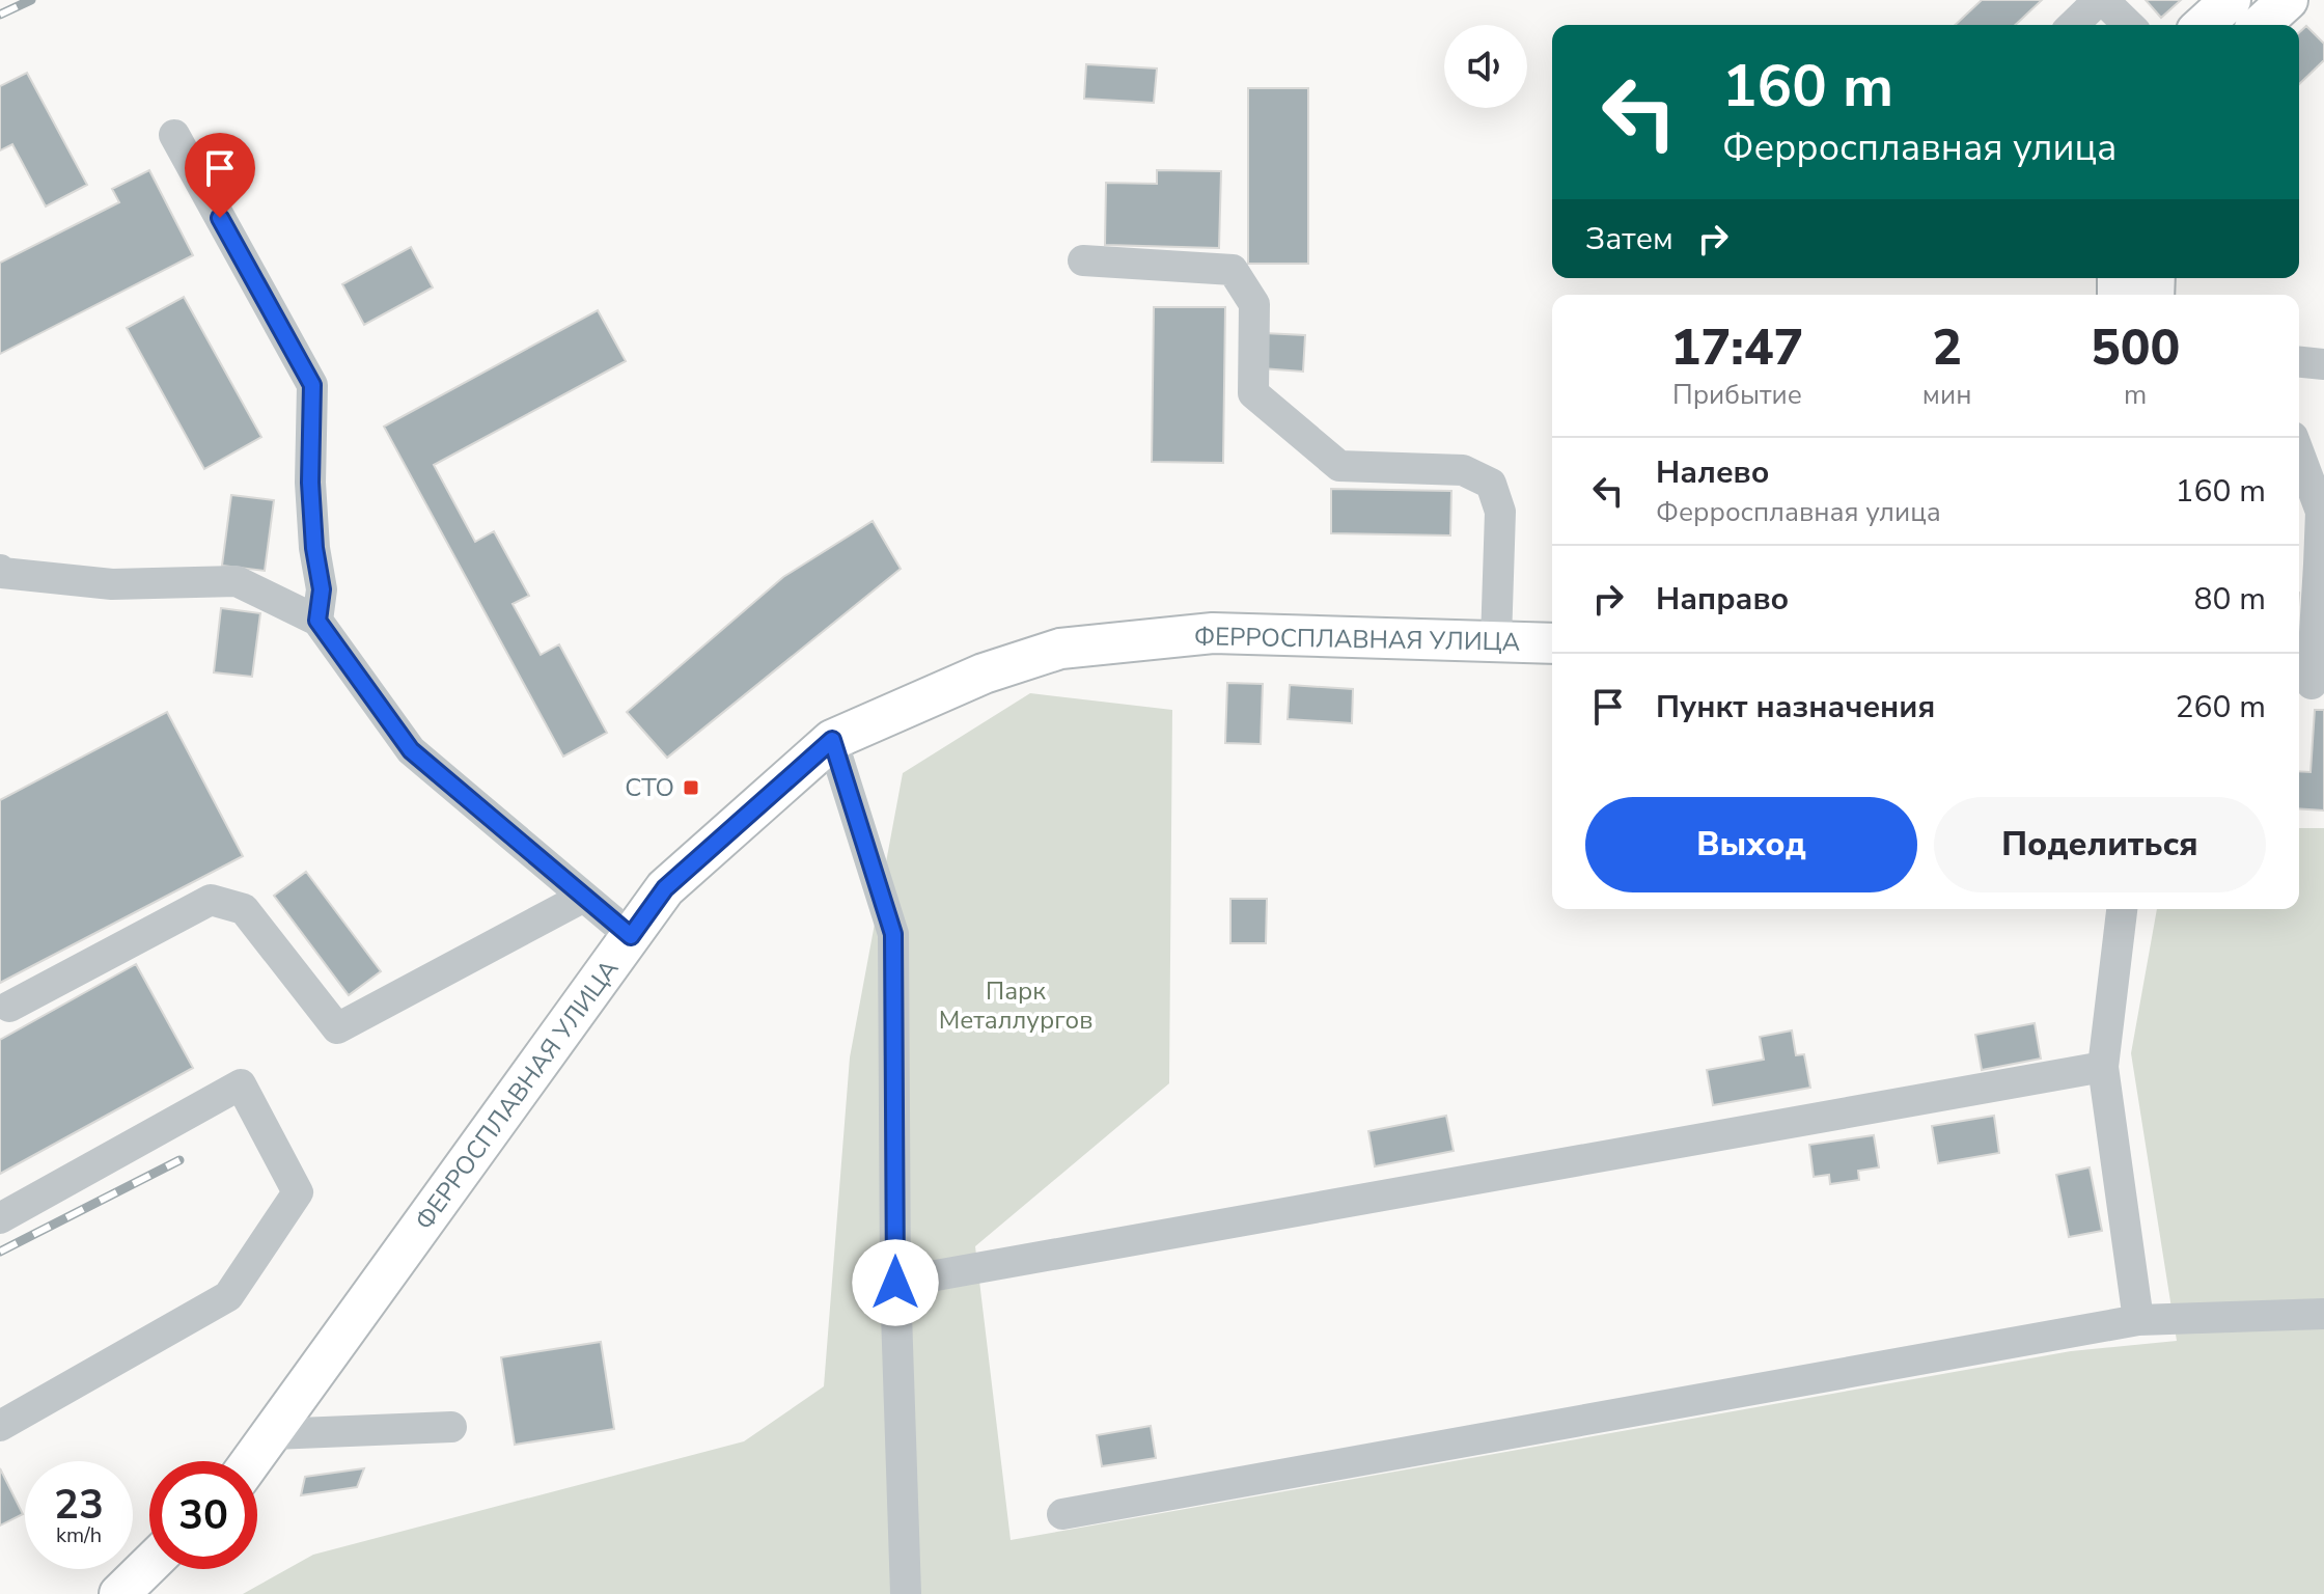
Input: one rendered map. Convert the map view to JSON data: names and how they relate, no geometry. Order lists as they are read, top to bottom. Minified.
{"streets":{"main road":["ФЕРРОСПЛАВНАЯ УЛИЦА"]},"parks":["Парк Металлургов"],"places":{"transit":["СТО"]},"page":{"turn":["160 m","Ферросплавная улица"],"then":"Затем","eta":["17:47","Прибытие","2","мин","500","m"],"list":[{"name":"Налево","note":"Ферросплавная улица","value":"160 m"},{"name":"Направо","value":"80 m"},{"name":"Пункт назначения","value":"260 m"}],"buttons":["Выход","Поделиться"],"speed":"23 km/h","limit":"30"}}
